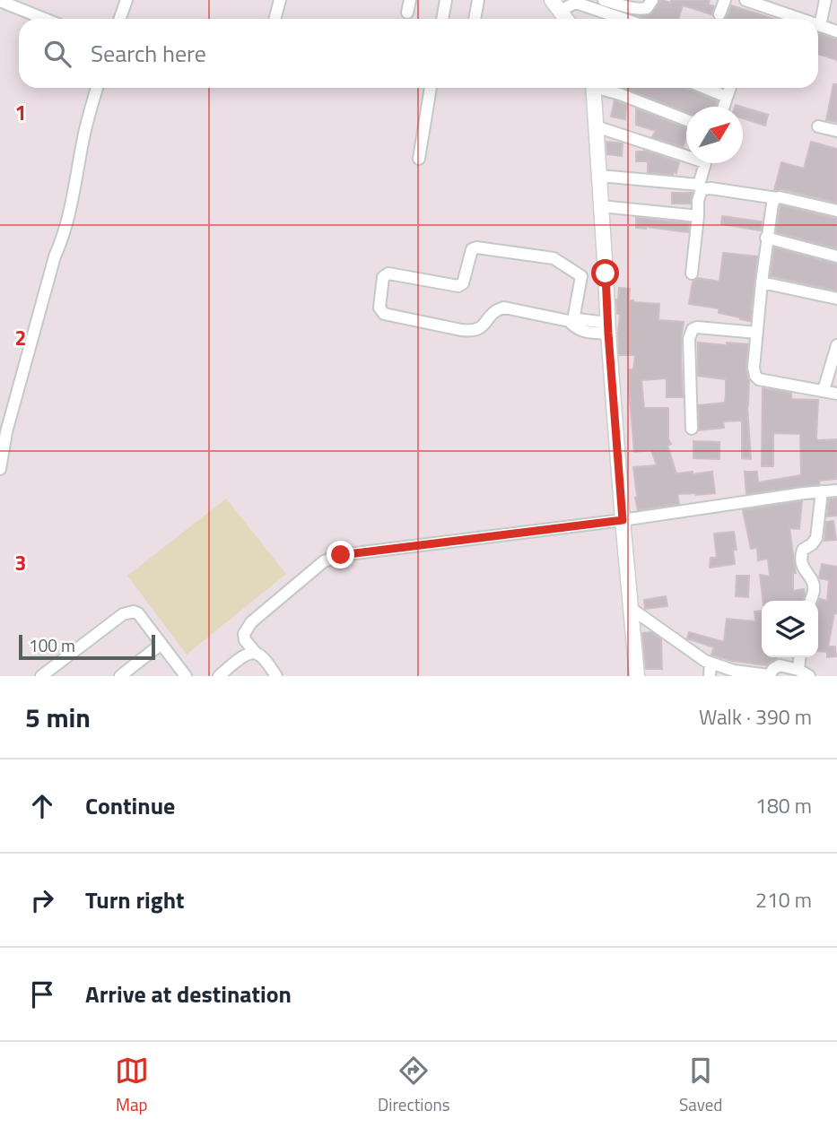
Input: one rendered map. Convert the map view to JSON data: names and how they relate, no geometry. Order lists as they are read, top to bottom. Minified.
{"scale_bar":"100 m","north":"top right","page":{"search":"Search here","scale":"100 m","heading":["5 min","Walk · 390 m"],"list":[["Continue","180 m"],["Turn right","210 m"],"Arrive at destination"],"nav":["Map","Directions","Saved"]},"grid":{"rows":["1","2","3"]}}
